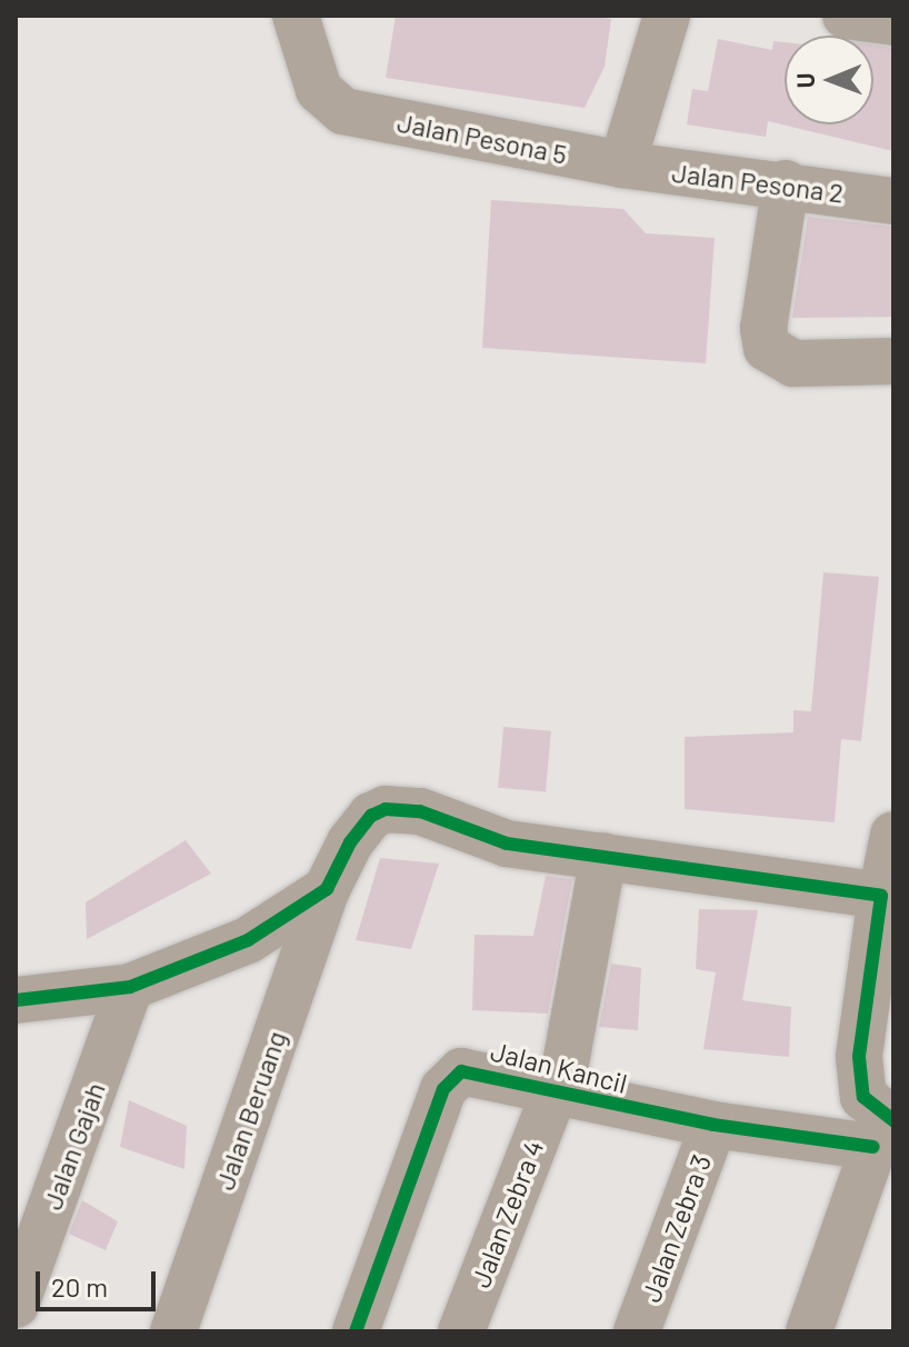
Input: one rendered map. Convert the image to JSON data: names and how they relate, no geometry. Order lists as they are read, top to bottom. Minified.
{"streets":{"street":["Jalan Pesona 5","Jalan Pesona 2","Jalan Kancil","Jalan Beruang","Jalan Gajah","Jalan Zebra 4","Jalan Zebra 3"]},"crossings":[["Jalan Pesona 5","Jalan Pesona 2"],["Jalan Kancil","Jalan Zebra 4"],["Jalan Kancil","Jalan Zebra 3"],["Jalan Beruang","Jalan Zebra 4"]],"scale_bar":"20 m","north":"left"}
